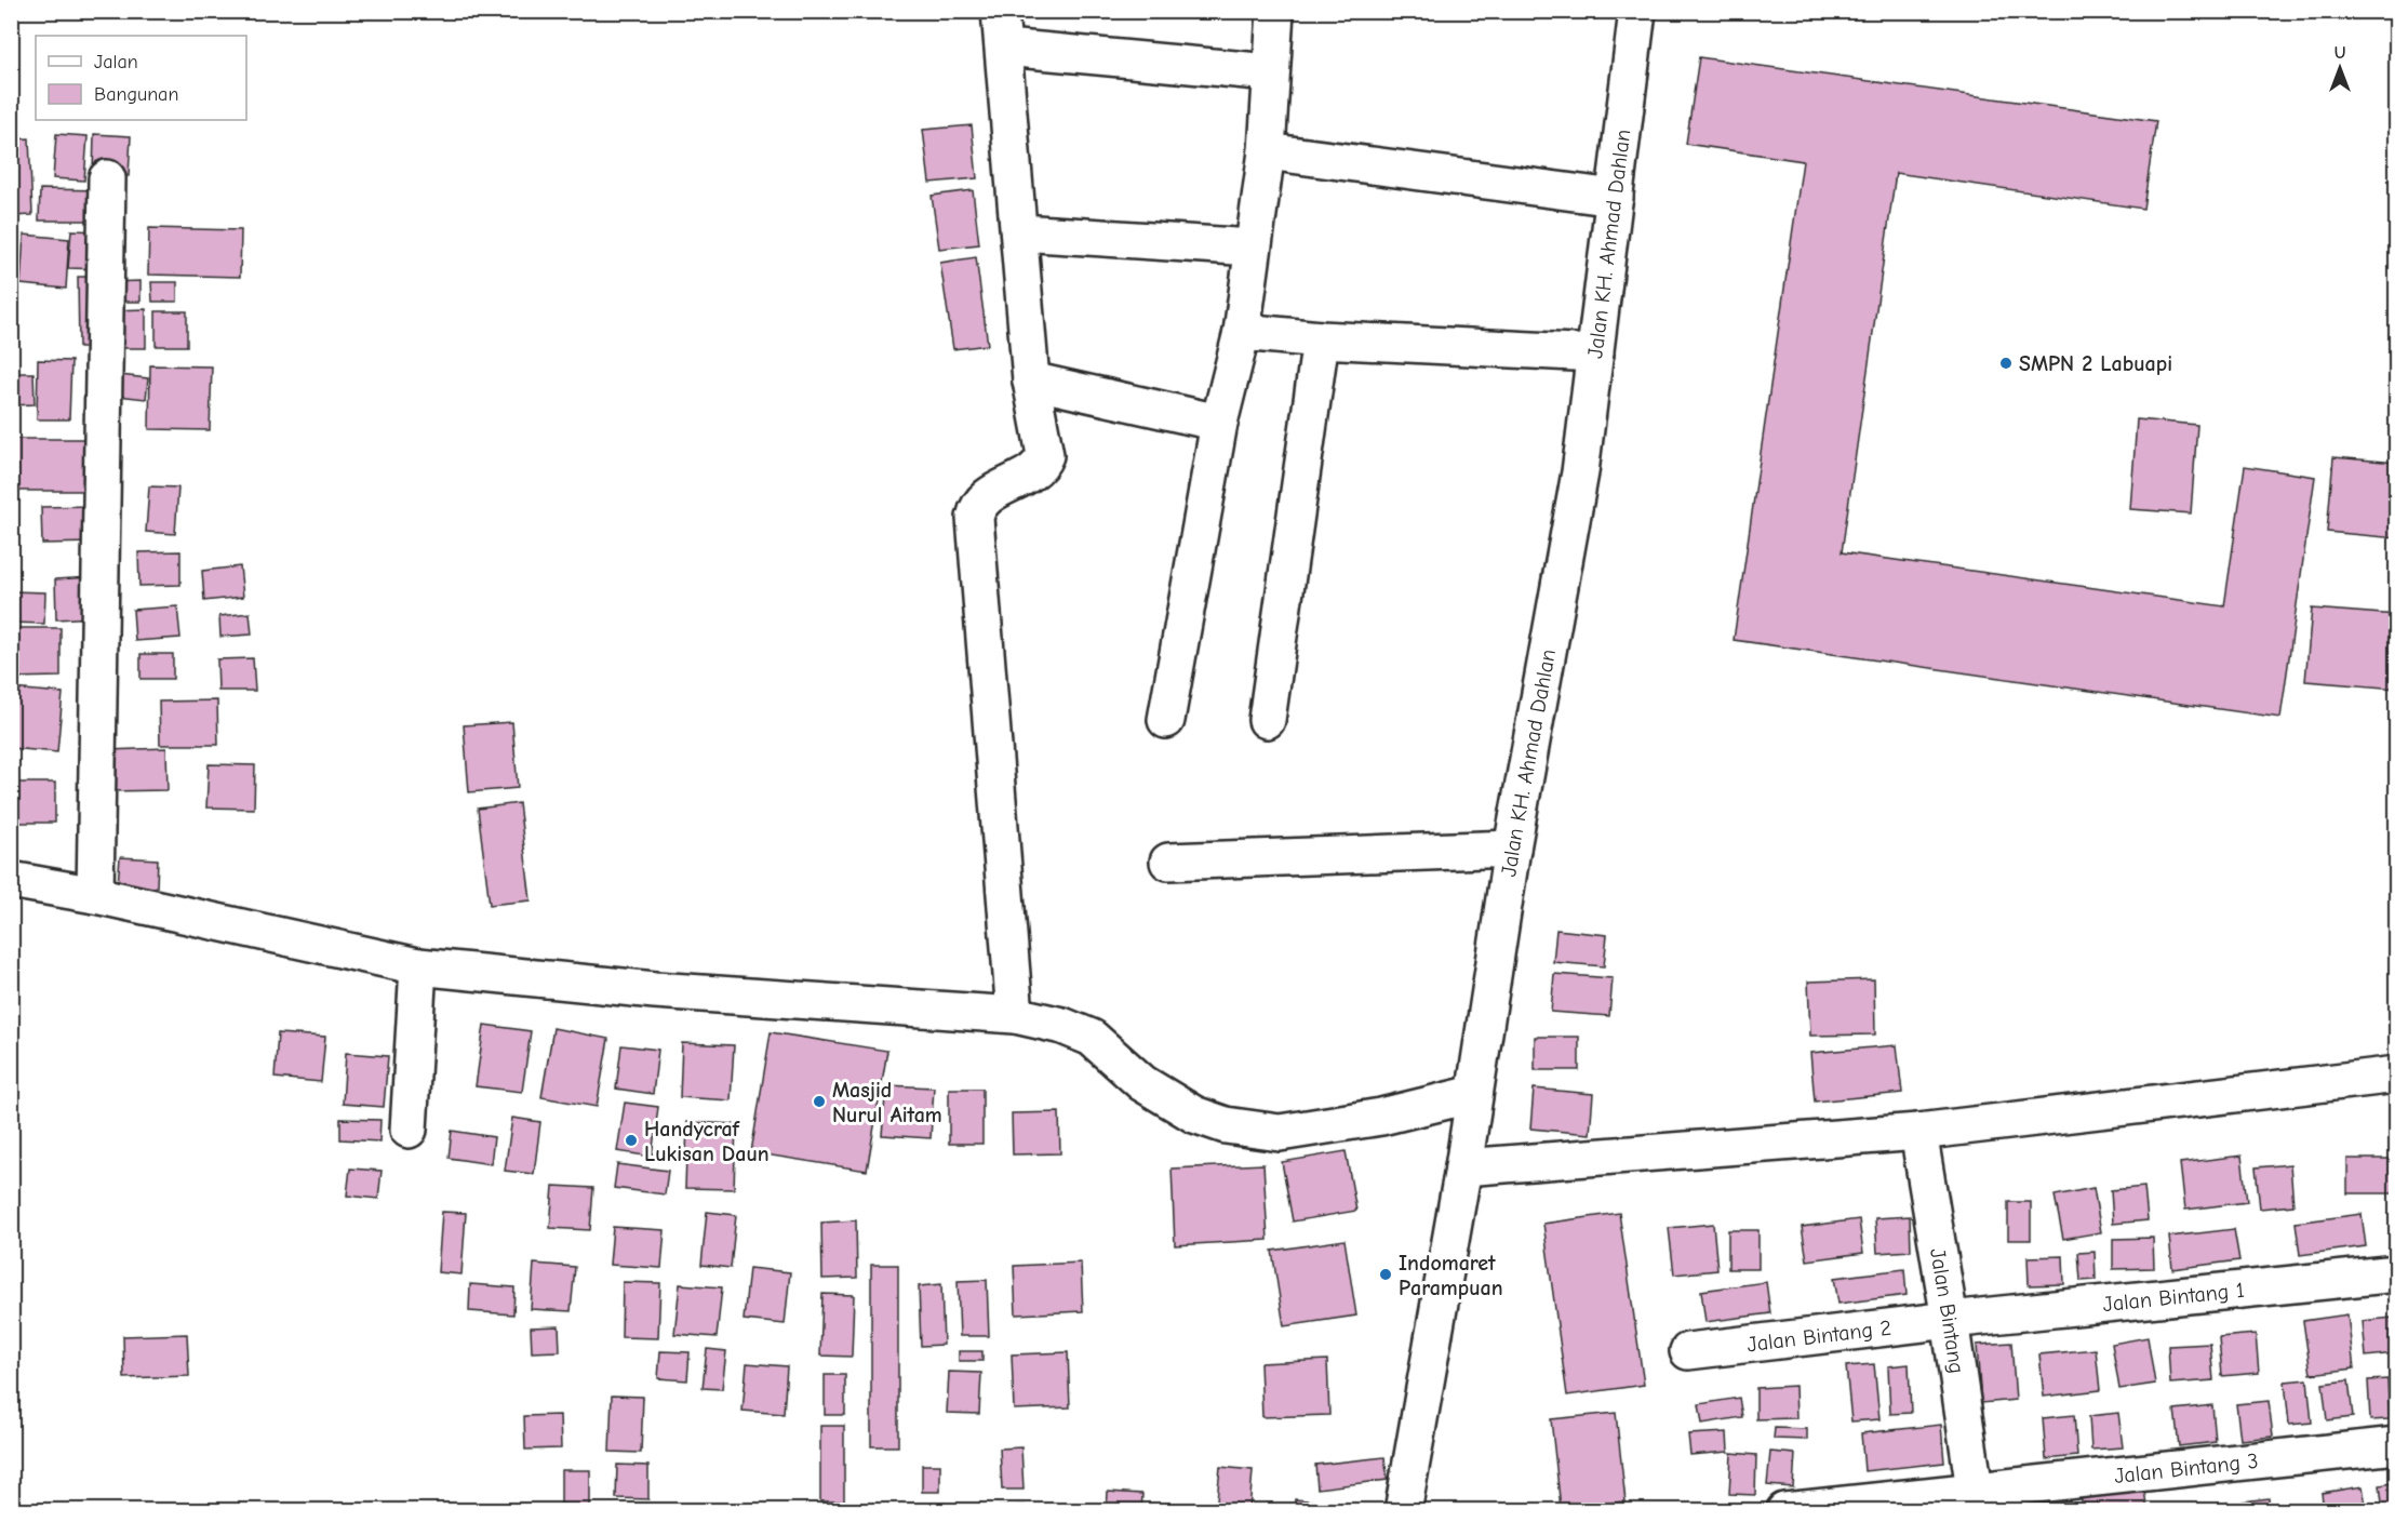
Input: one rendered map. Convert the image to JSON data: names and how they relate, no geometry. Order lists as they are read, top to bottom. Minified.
{"streets":{"street":["Jalan KH. Ahmad Dahlan","Jalan Bintang 1","Jalan Bintang","Jalan Bintang 2","Jalan Bintang 3"]},"crossings":[["Jalan Bintang 1","Jalan Bintang"],["Jalan Bintang 1","Jalan Bintang 2"],["Jalan Bintang","Jalan Bintang 2"],["Jalan Bintang","Jalan Bintang 3"]],"places":["SMPN 2 Labuapi","Masjid Nurul Aitam","Handycraf Lukisan Daun","Indomaret Parampuan"],"legend":["Jalan","Bangunan"],"north":"top"}
